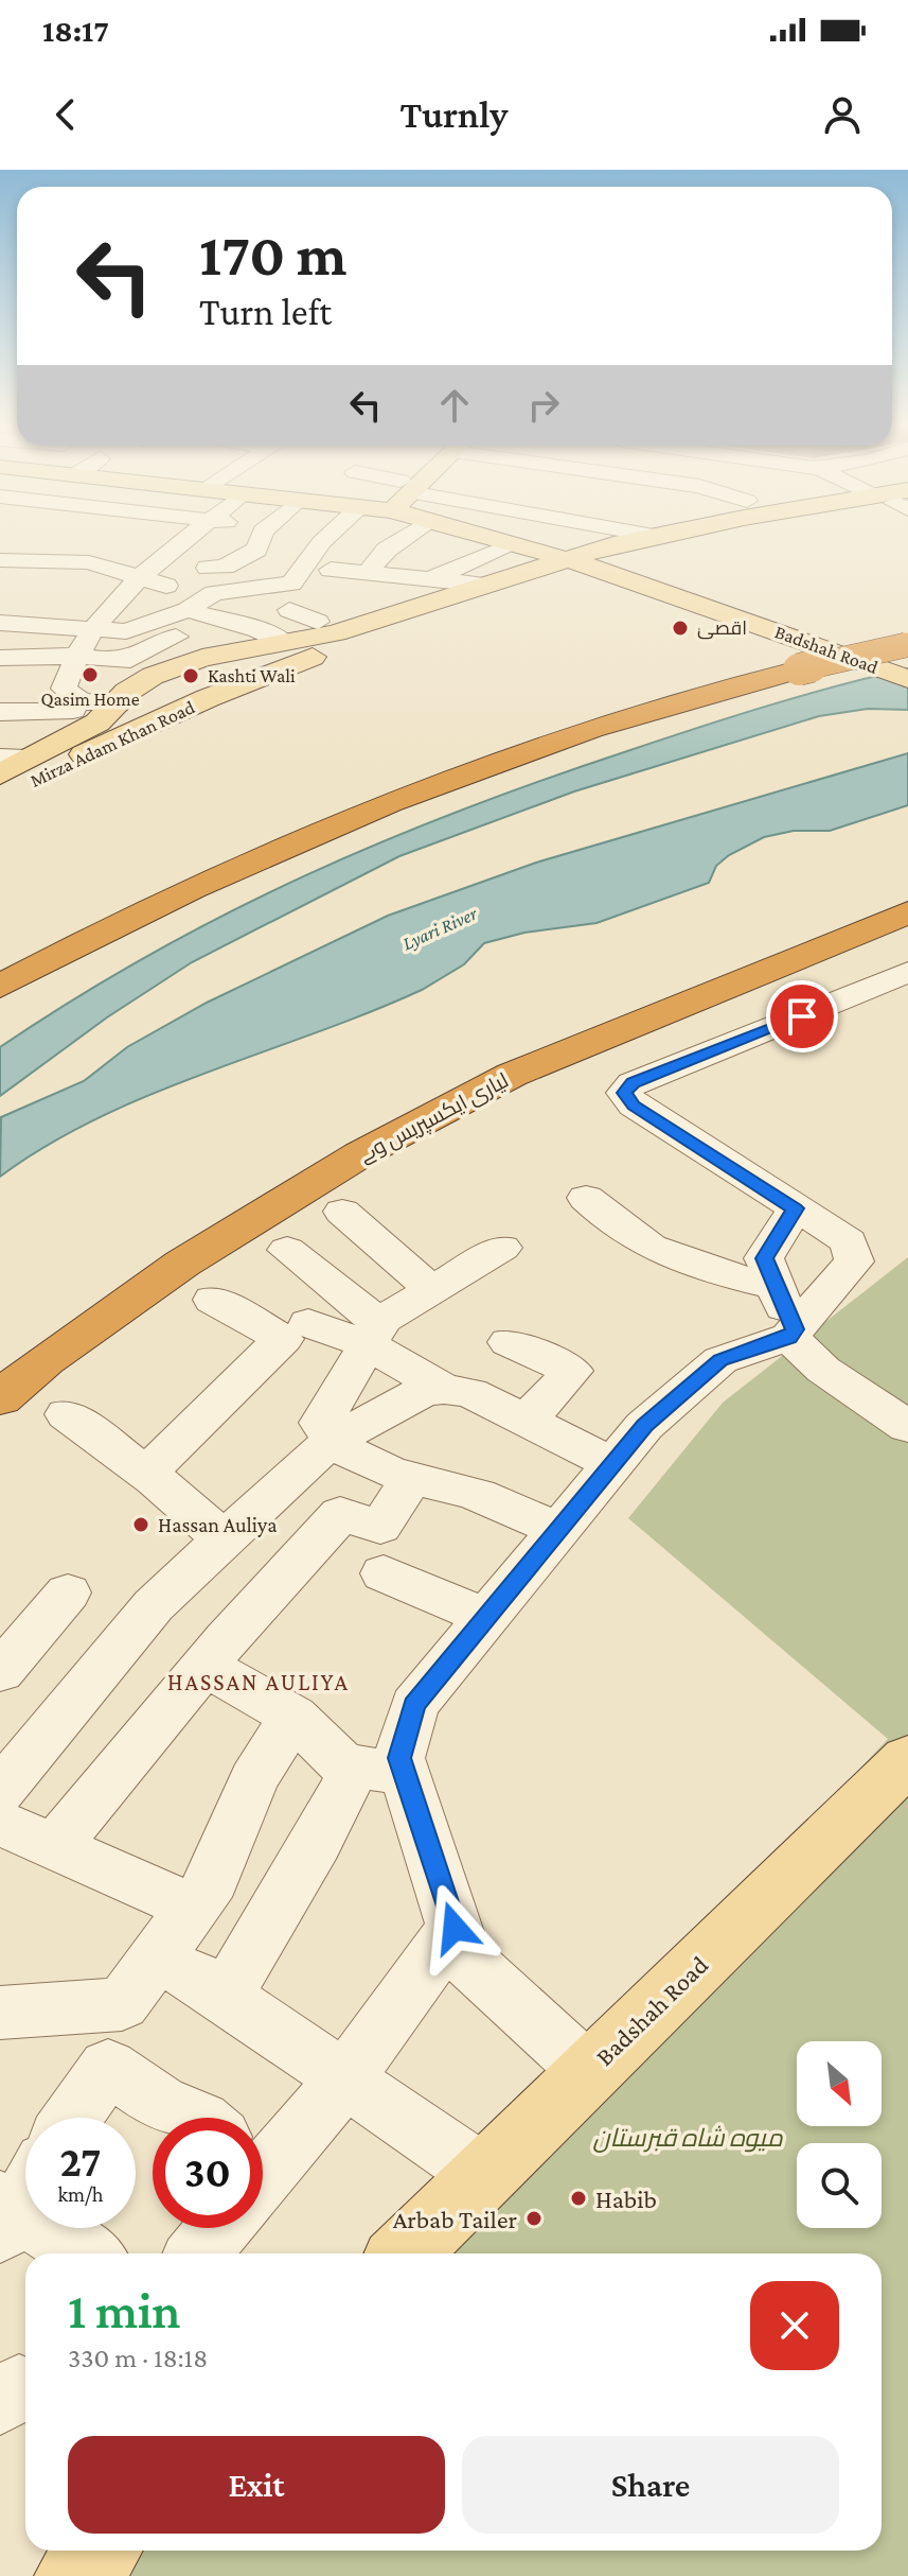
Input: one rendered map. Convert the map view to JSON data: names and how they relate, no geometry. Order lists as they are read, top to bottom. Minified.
{"streets":{"highway":["لیاری ایکسپریس وے"],"main road":["Badshah Road","Mirza Adam Khan Road"]},"crossings":[["Badshah Road","Mirza Adam Khan Road"]],"districts":["HASSAN AULIYA"],"water":["Lyari River"],"parks":["میوہ شاہ قبرستان"],"places":["اقصیٰ","Qasim Home","Kashti Wali","Hassan Auliya","Habib","Arbab Tailer"],"north":"bottom right","page":{"status":"18:17","header":"Turnly","turn":["170 m","Turn left"],"speed":"27 km/h","limit":"30","heading":["1 min","330 m · 18:18"],"buttons":["Exit","Share"]}}
